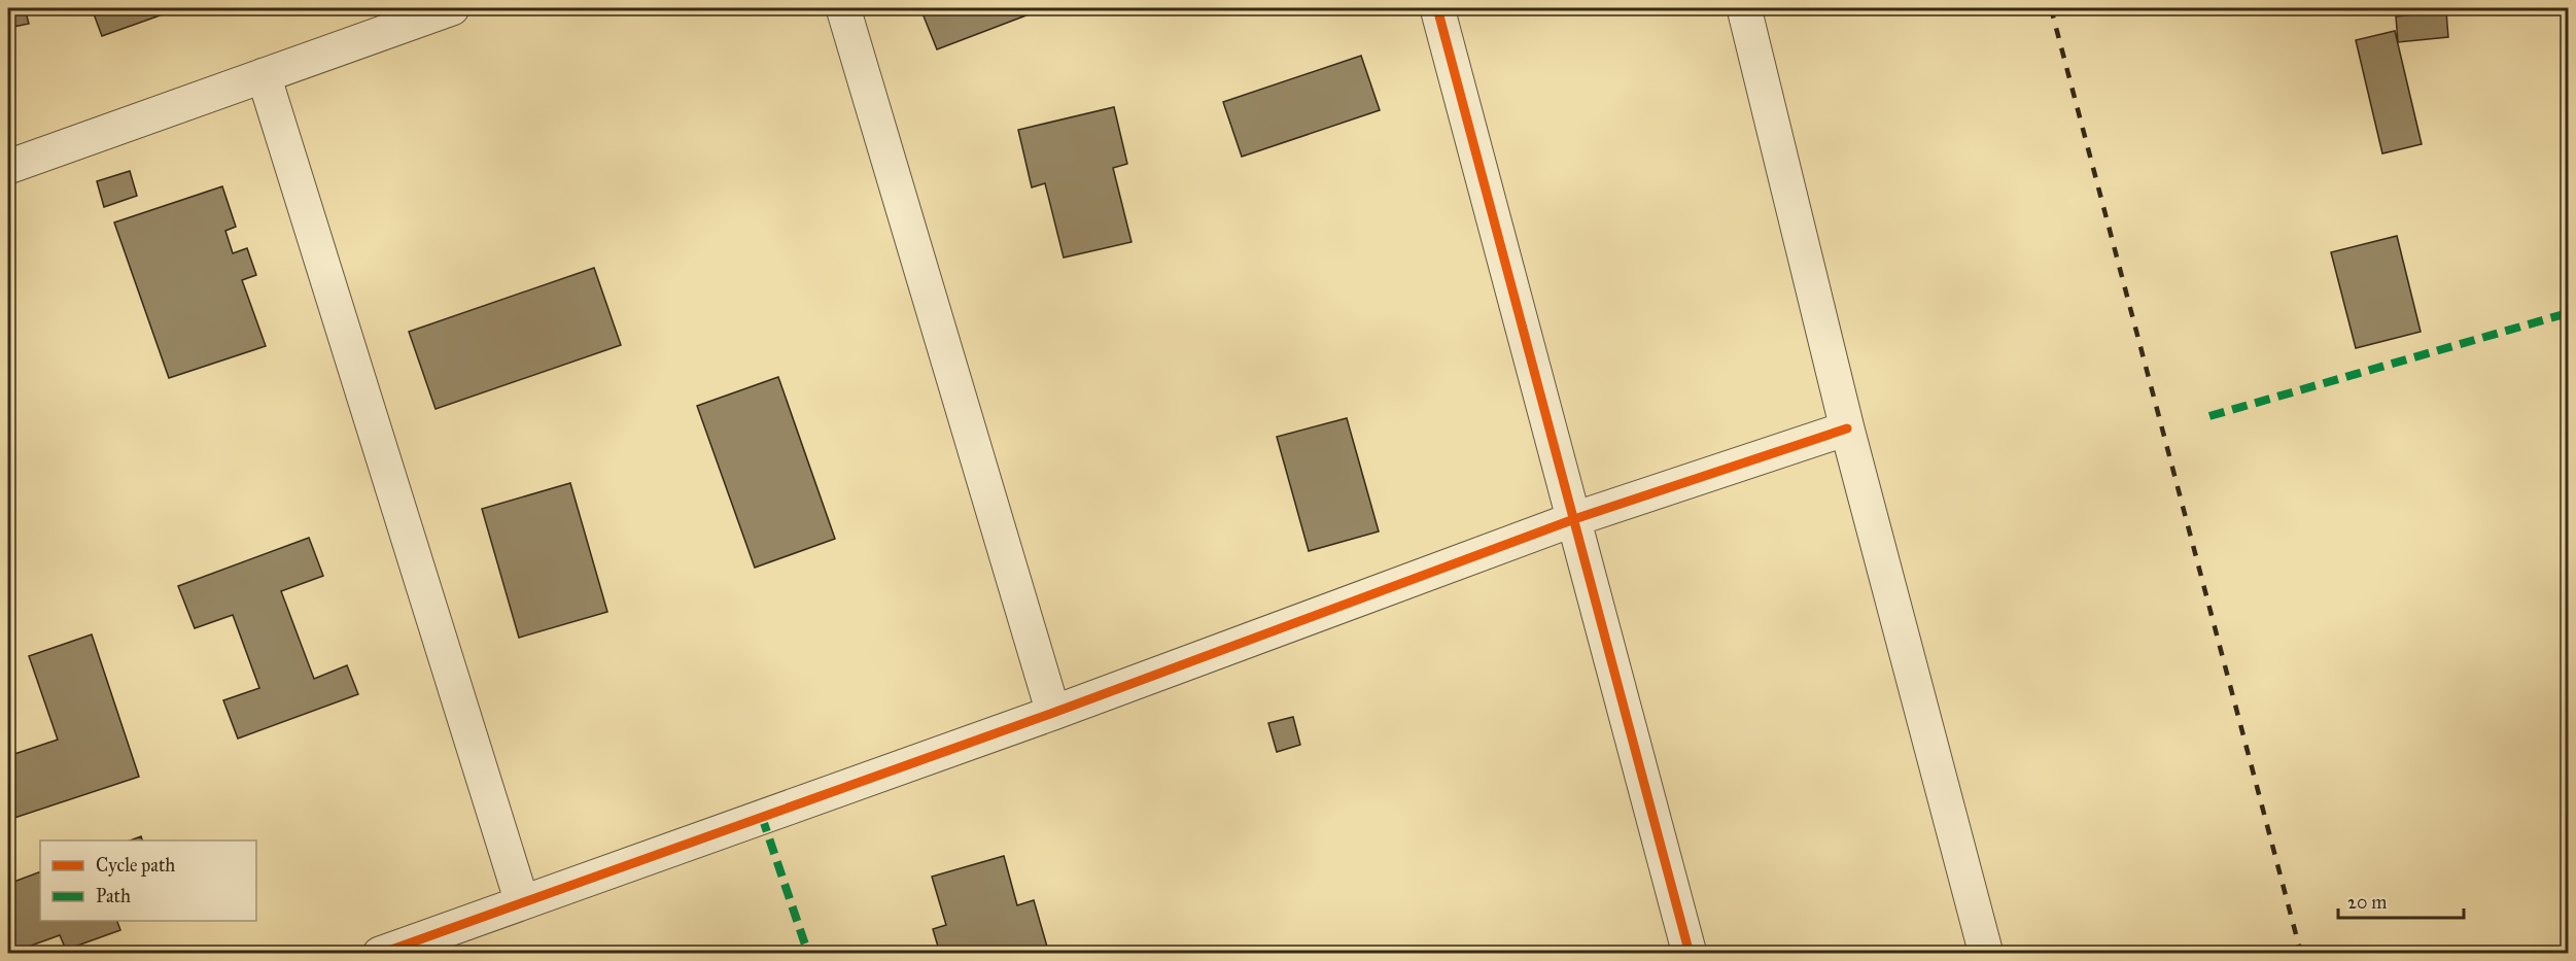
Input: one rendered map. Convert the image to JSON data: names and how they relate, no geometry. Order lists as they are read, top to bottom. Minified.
{"legend":["Cycle path","Path"],"scale_bar":"20 m"}
